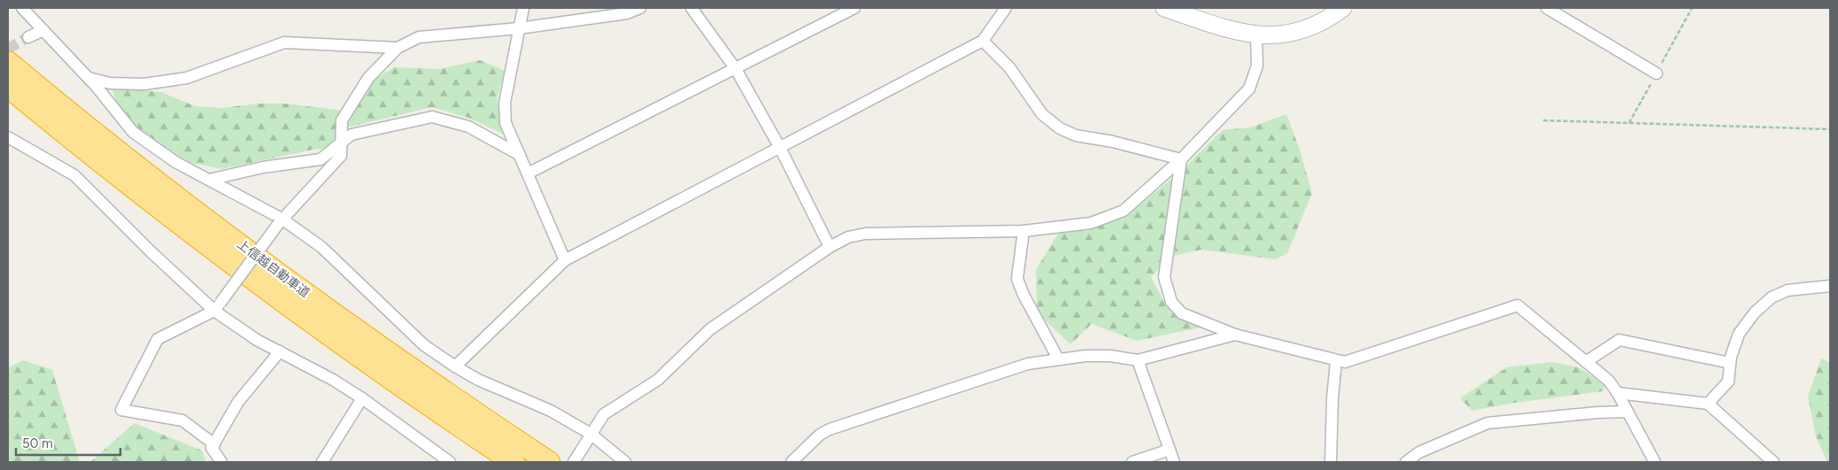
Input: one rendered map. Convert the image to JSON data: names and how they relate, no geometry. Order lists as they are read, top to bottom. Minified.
{"streets":{"highway":["上信越自動車道"]},"scale_bar":"50 m"}
